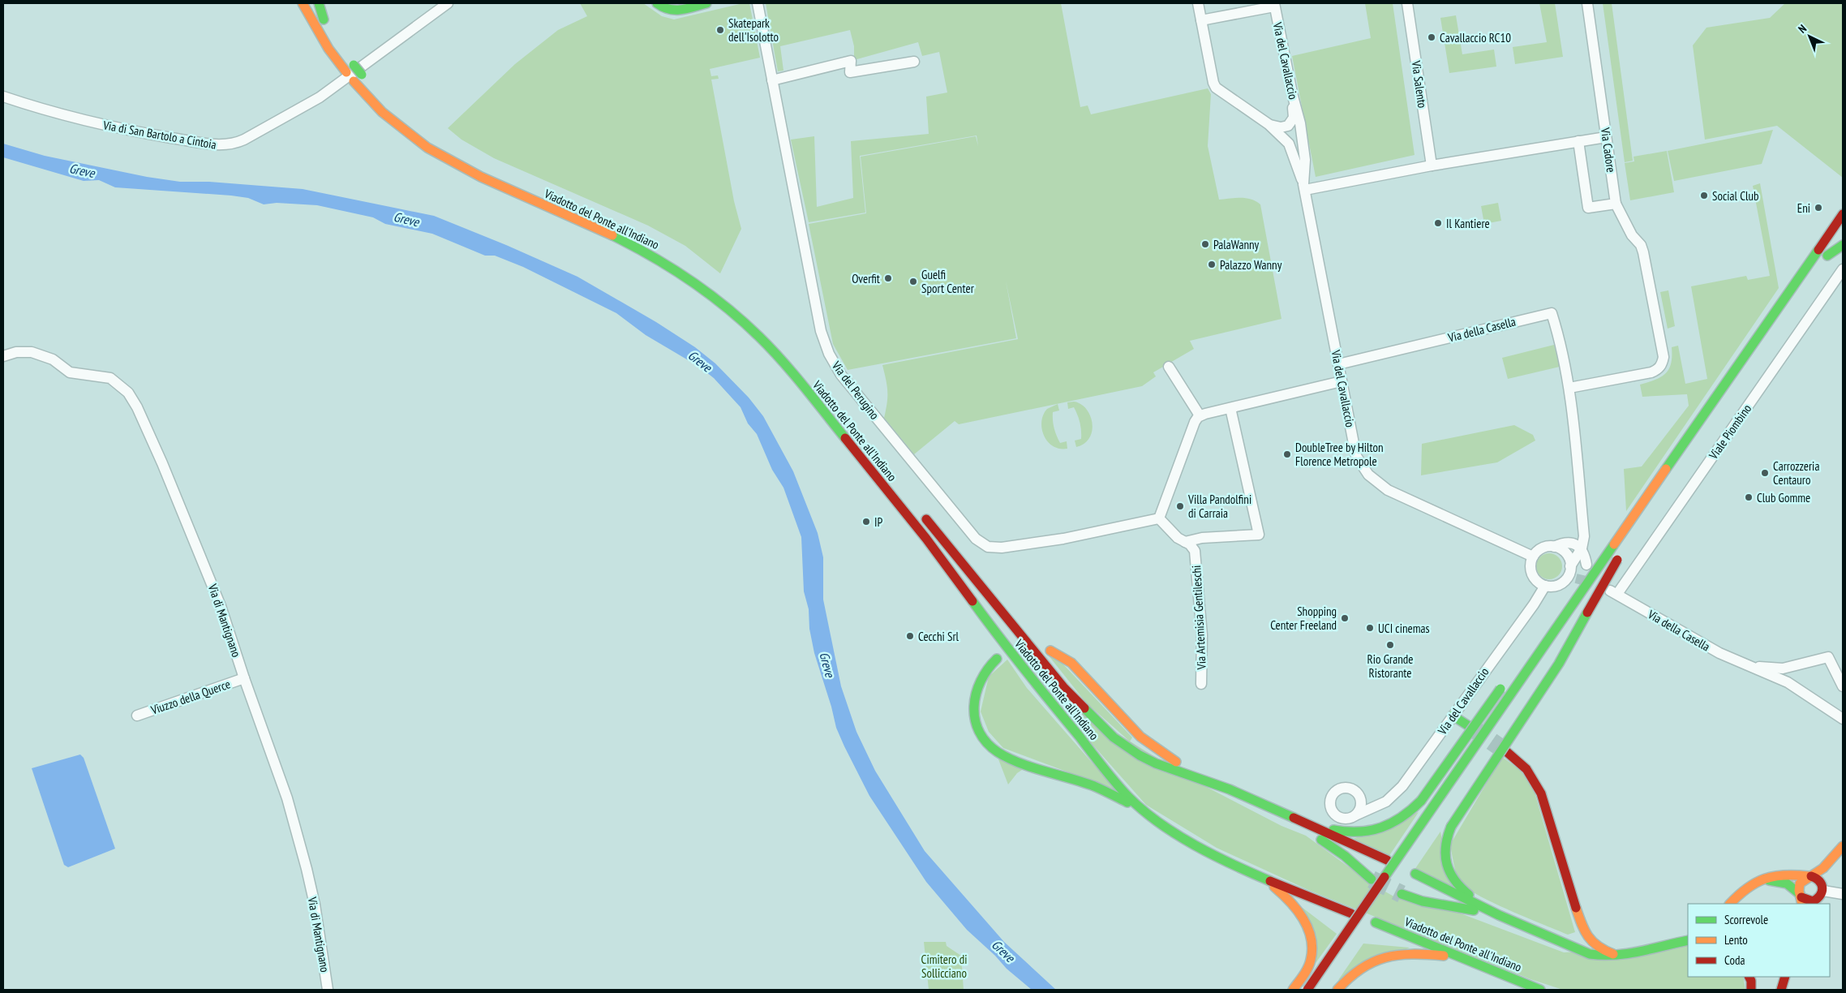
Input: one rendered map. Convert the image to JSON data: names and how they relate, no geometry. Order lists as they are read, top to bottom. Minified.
{"streets":{"main road":["Viadotto del Ponte all'Indiano"],"street":["Via del Cavallaccio","Via Salento","Via di San Bartolo a Cintoia","Via Cadore","Via della Casella","Via del Perugino","Viale Piombino","Via Artemisia Gentileschi","Via di Mantignano","Viuzzo della Querce"]},"crossings":[["Via del Cavallaccio","Via della Casella"],["Via della Casella","Viale Piombino"],["Via del Perugino","Via Artemisia Gentileschi"],["Via di Mantignano","Viuzzo della Querce"]],"water":["Greve"],"parks":["Cimitero di Sollicciano"],"places":["Skatepark dell'Isolotto","Cavallaccio RC10","Social Club","Eni","Il Kantiere","PalaWanny","Palazzo Wanny","Overfit","Guelfi Sport Center","DoubleTree by Hilton Florence Metropole","Carrozzeria Centauro","Club Gomme","Villa Pandolfini di Carraia","IP","Shopping Center Freeland","UCI cinemas","Cecchi Srl","Rio Grande Ristorante"],"legend":["Scorrevole","Lento","Coda"],"north":"top left"}
